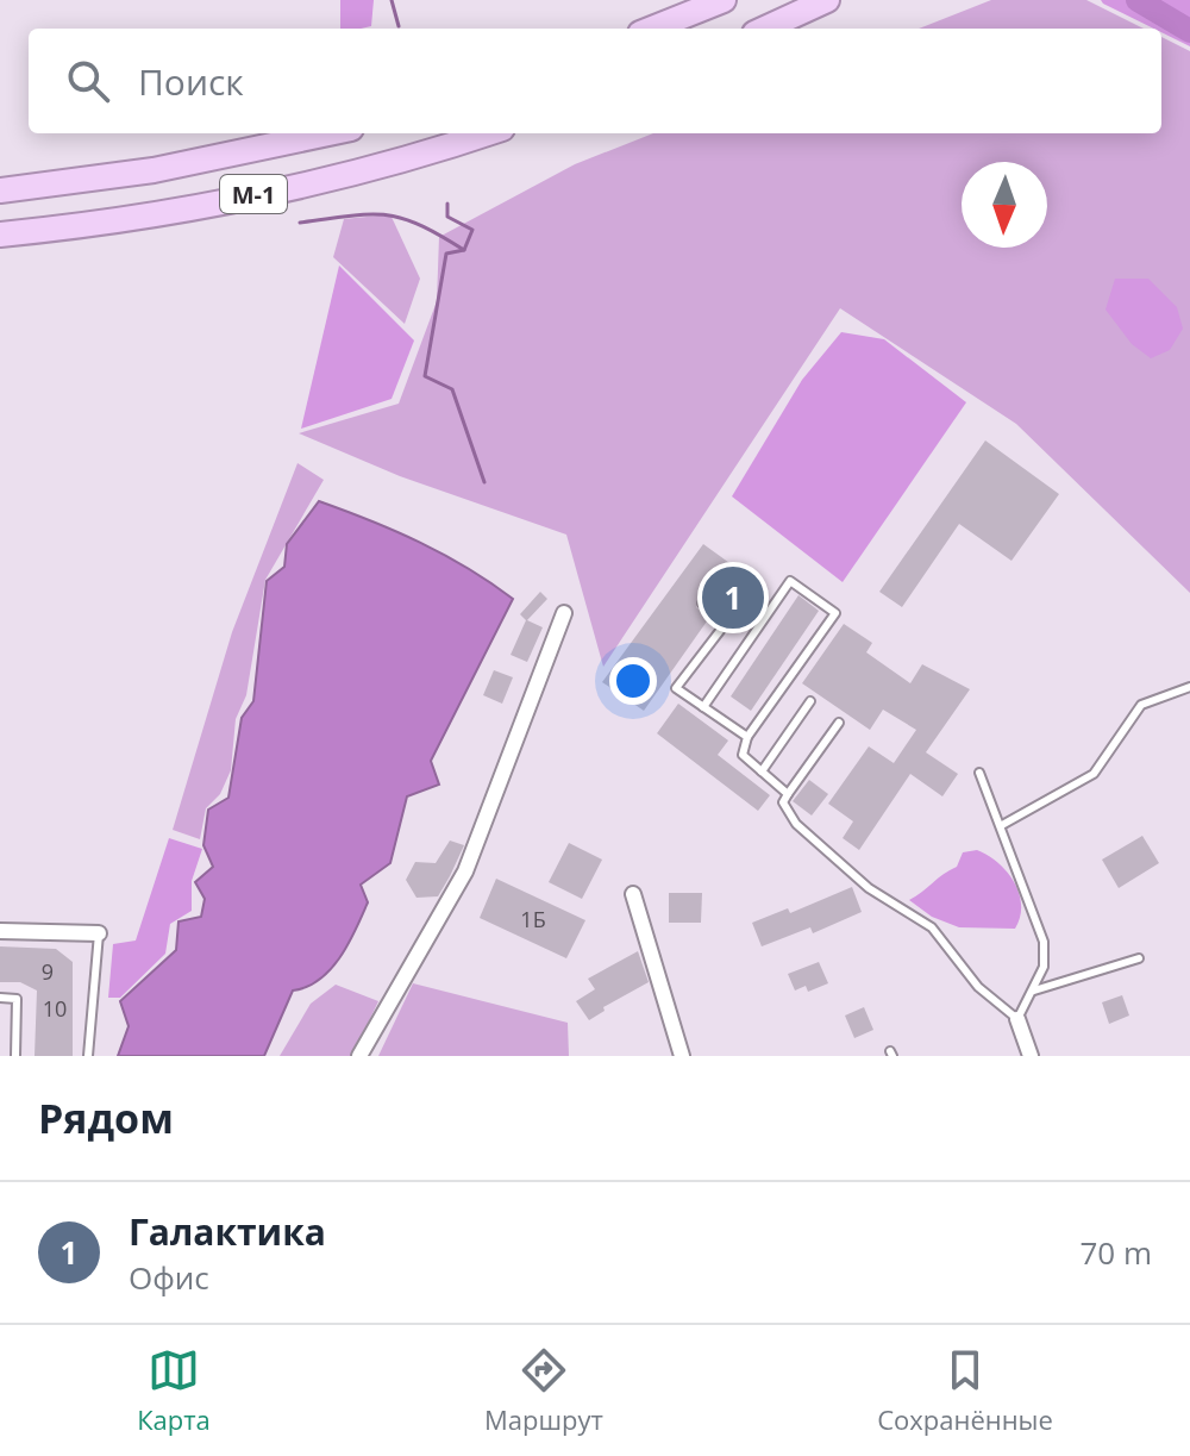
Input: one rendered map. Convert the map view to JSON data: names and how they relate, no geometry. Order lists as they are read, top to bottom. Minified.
{"streets":{"highway":["М-1"]},"house_numbers":["1Б","9","10"],"north":"bottom","page":{"search":"Поиск","pins":"1","heading":"Рядом","list":[{"mark":"1","name":"Галактика","note":"Офис","value":"70 m"}],"nav":["Карта","Маршрут","Сохранённые"]}}
